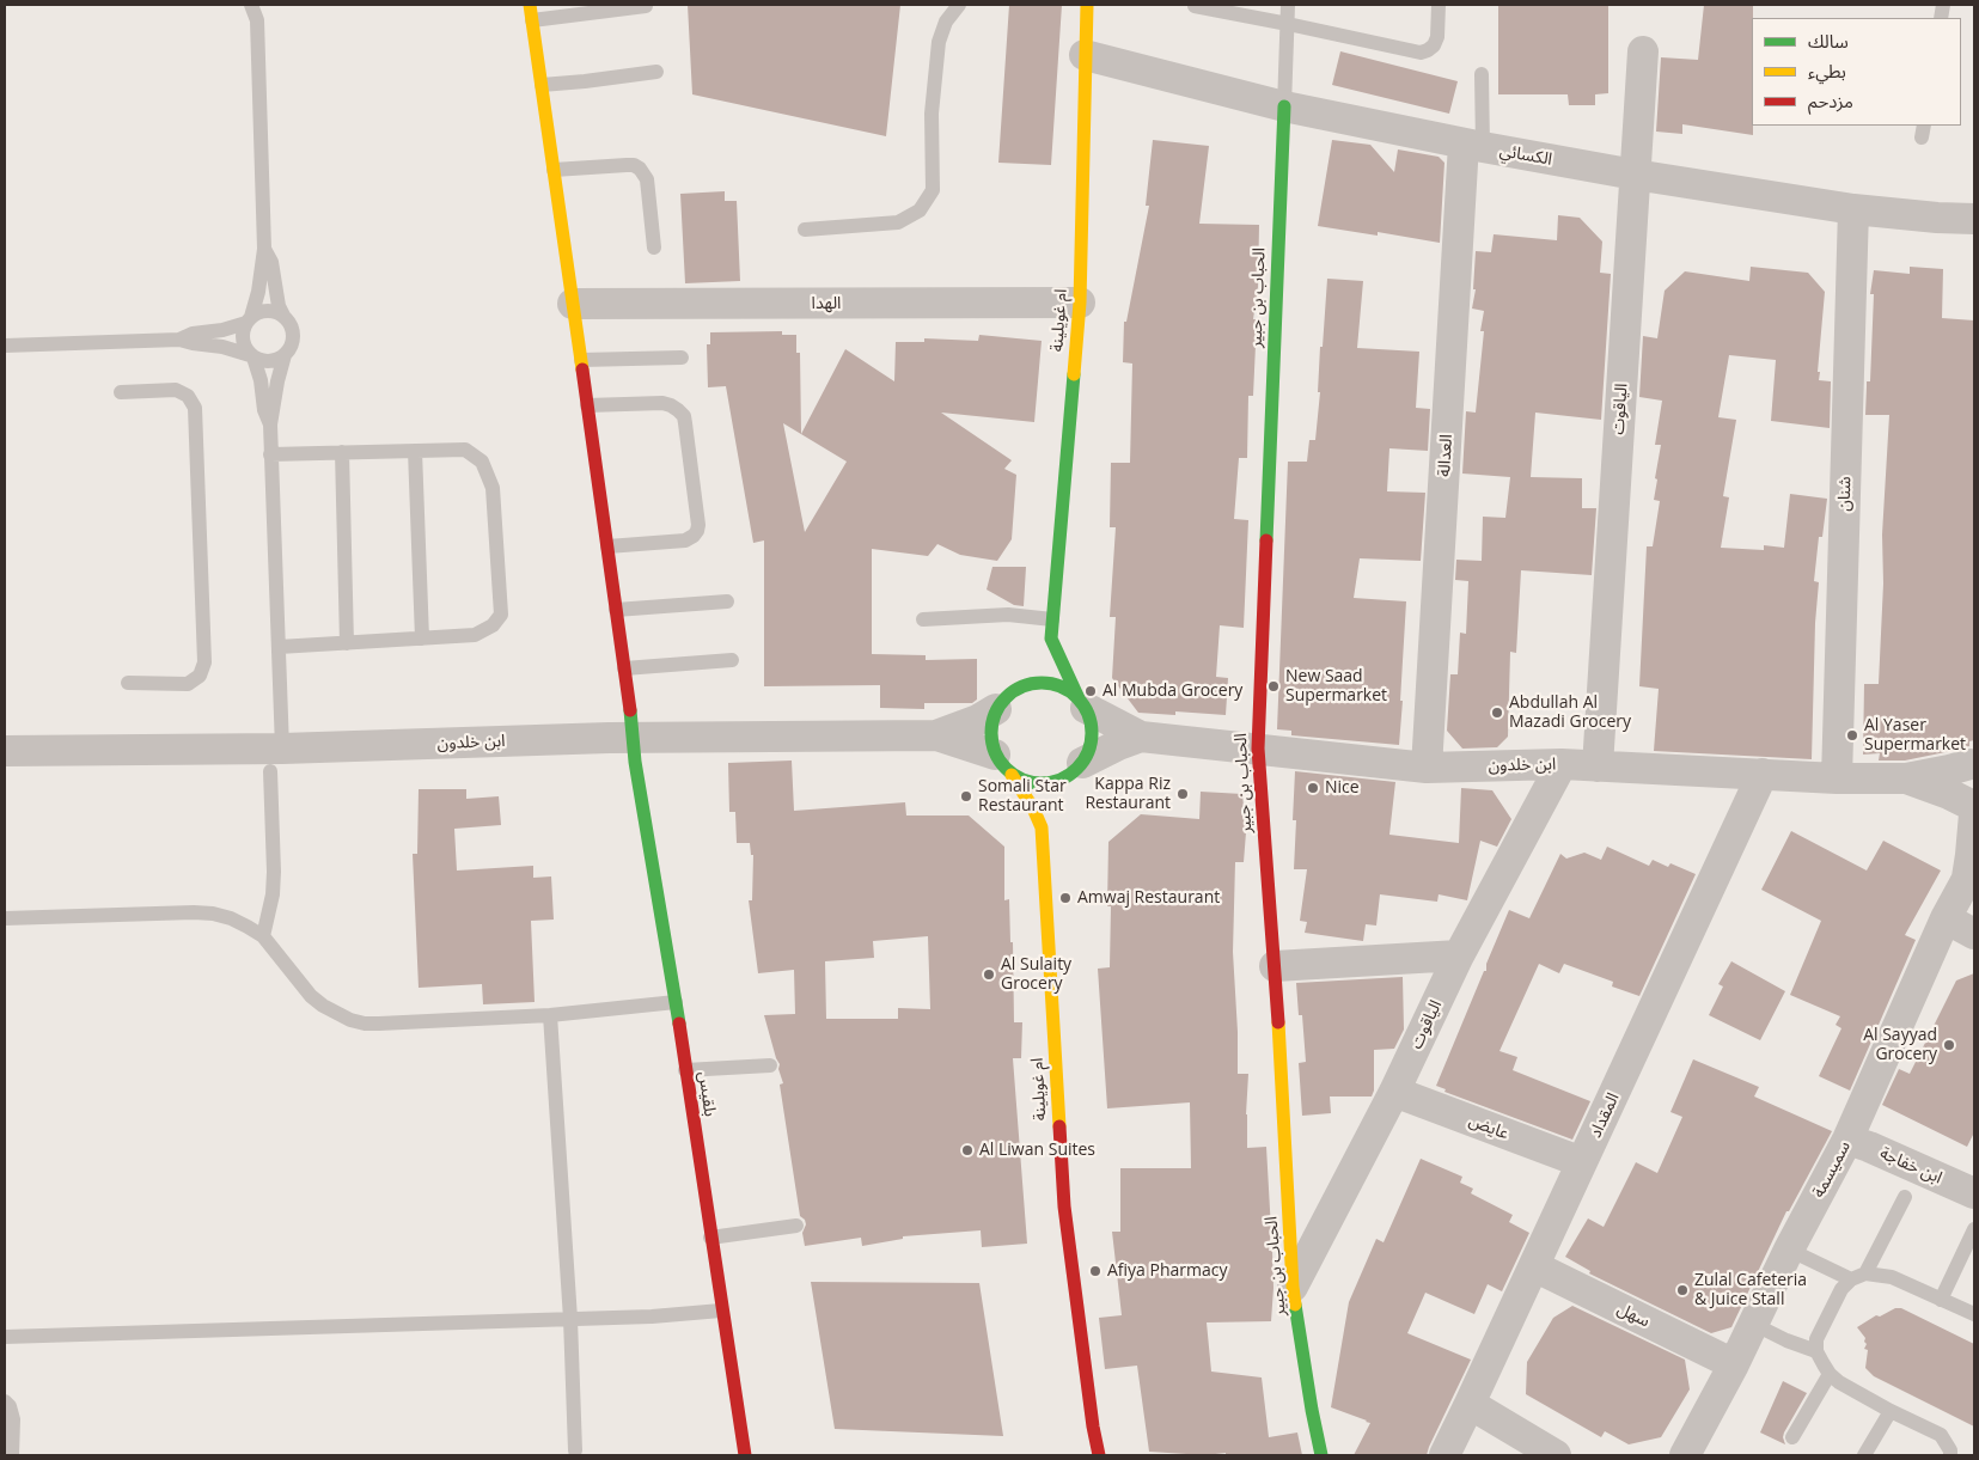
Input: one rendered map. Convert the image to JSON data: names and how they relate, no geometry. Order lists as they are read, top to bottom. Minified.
{"streets":{"street":["الكسائي","الحباب بن جبير","الهدا","ام غويلينة","الياقوت","العدالة","شنان","ابن خلدون","بلقيس","المقداد","عايض","ابن خفاجة","سميسمة","سهل"]},"crossings":[["الكسائي","الحباب بن جبير"],["الكسائي","ام غويلينة"],["الكسائي","الياقوت"],["الكسائي","العدالة"],["الكسائي","شنان"],["الحباب بن جبير","الياقوت"],["الحباب بن جبير","ابن خلدون"],["الهدا","ام غويلينة"],["الهدا","بلقيس"],["ام غويلينة","ابن خلدون"],["الياقوت","ابن خلدون"],["الياقوت","عايض"],["العدالة","ابن خلدون"],["شنان","ابن خلدون"],["ابن خلدون","بلقيس"],["ابن خلدون","المقداد"],["ابن خلدون","سميسمة"],["المقداد","عايض"],["المقداد","سهل"],["ابن خفاجة","سميسمة"],["سميسمة","سهل"]],"places":["New Saad Supermarket","Al Mubda Grocery","Abdullah Al Mazadi Grocery","Al Yaser Supermarket","Nice","Kappa Riz Restaurant","Somali Star Restaurant","Amwaj Restaurant","Al Sulaity Grocery","Al Sayyad Grocery","Al Liwan Suites","Afiya Pharmacy","Zulal Cafeteria & Juice Stall"],"legend":["سالك","بطيء","مزدحم"]}
